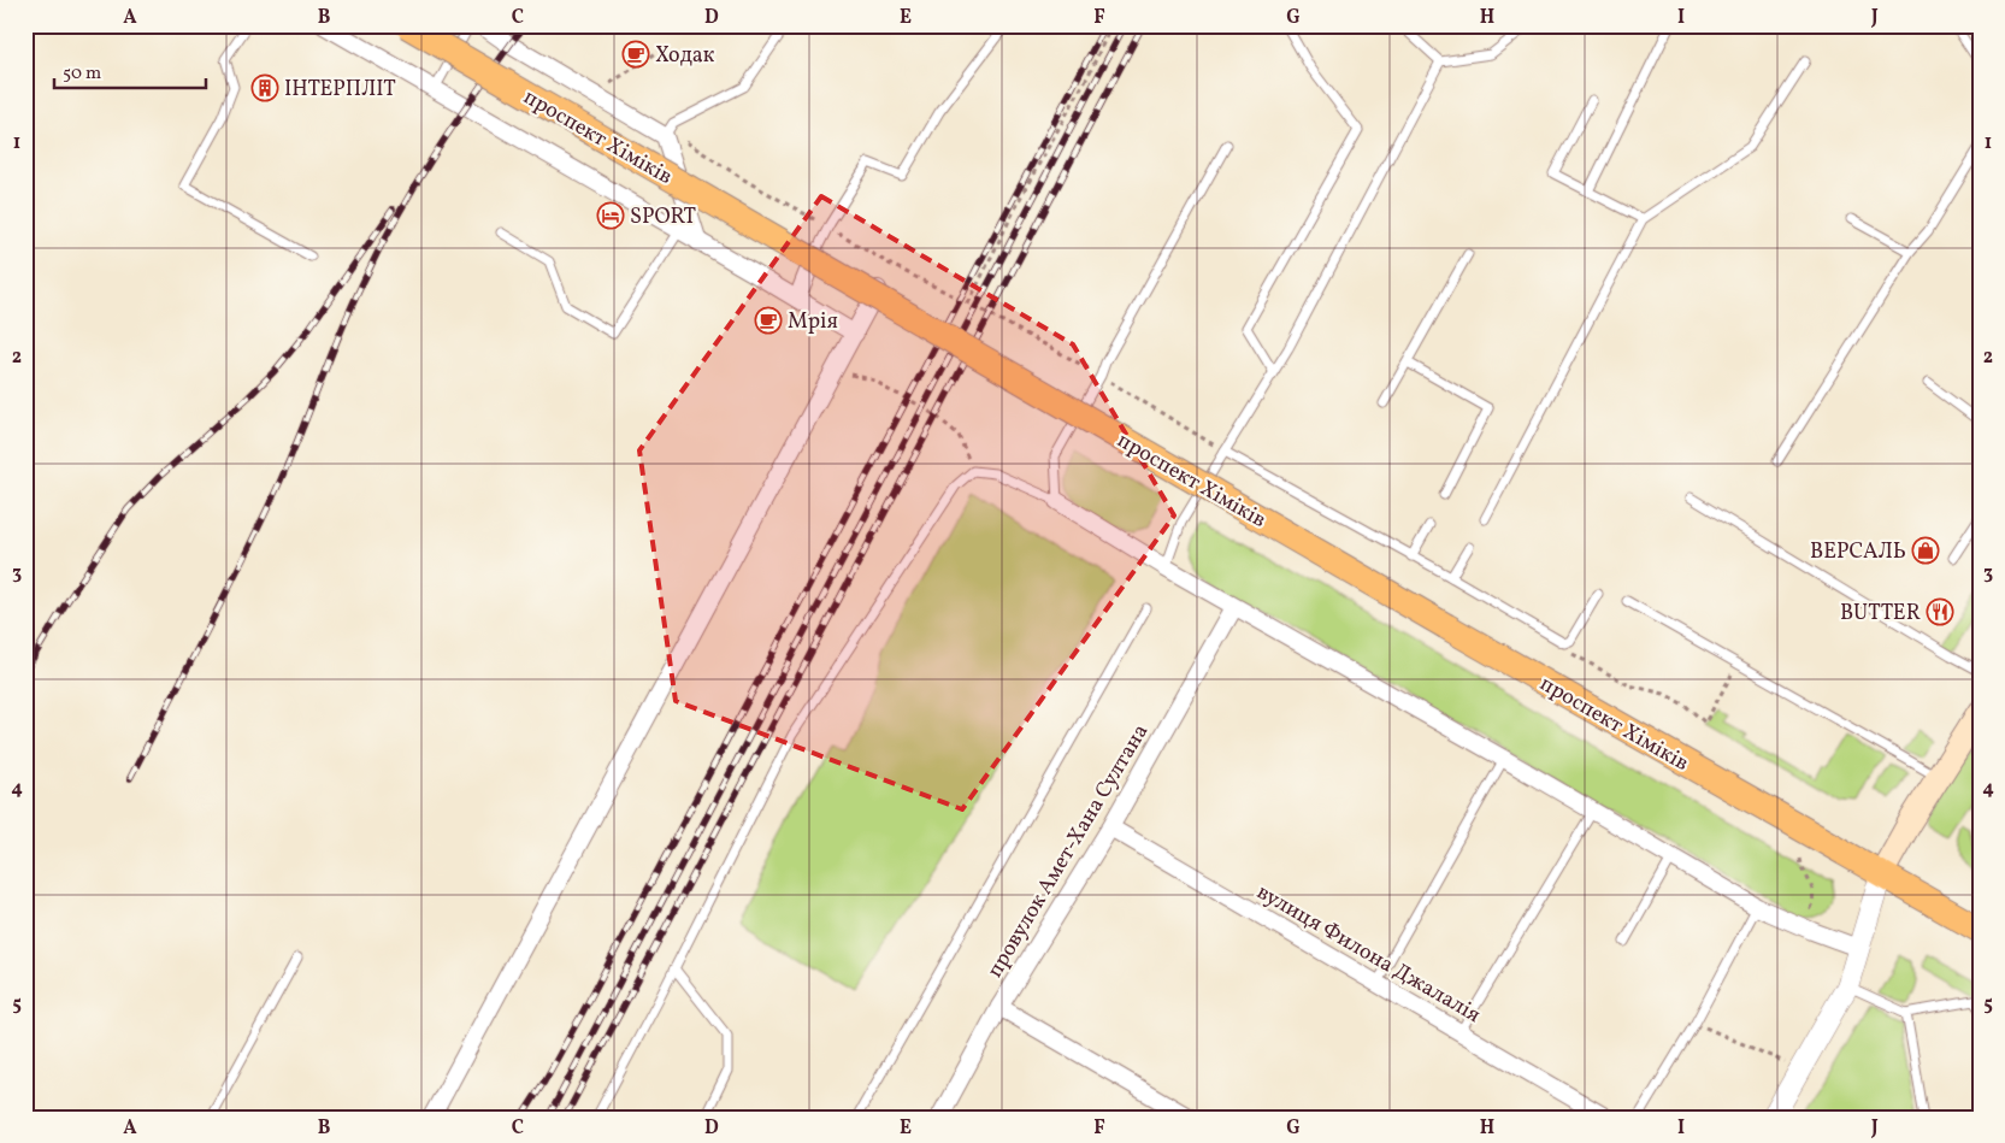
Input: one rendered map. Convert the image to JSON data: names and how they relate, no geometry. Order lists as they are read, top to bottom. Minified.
{"streets":{"main road":["проспект Хіміків"],"street":["провулок Амет-Хана Султана","вулиця Филона Джалалія"]},"crossings":[["провулок Амет-Хана Султана","вулиця Филона Джалалія"]],"places":{"cafe":["Ходак","Мрія"],"building":["ІНТЕРПЛІТ"],"hotel":["SPORT"],"shop":["ВЕРСАЛЬ"],"restaurant":["BUTTER"]},"scale_bar":"50 m","grid":{"columns":["A","B","C","D","E","F","G","H","I","J"],"rows":["1","2","3","4","5"]}}
